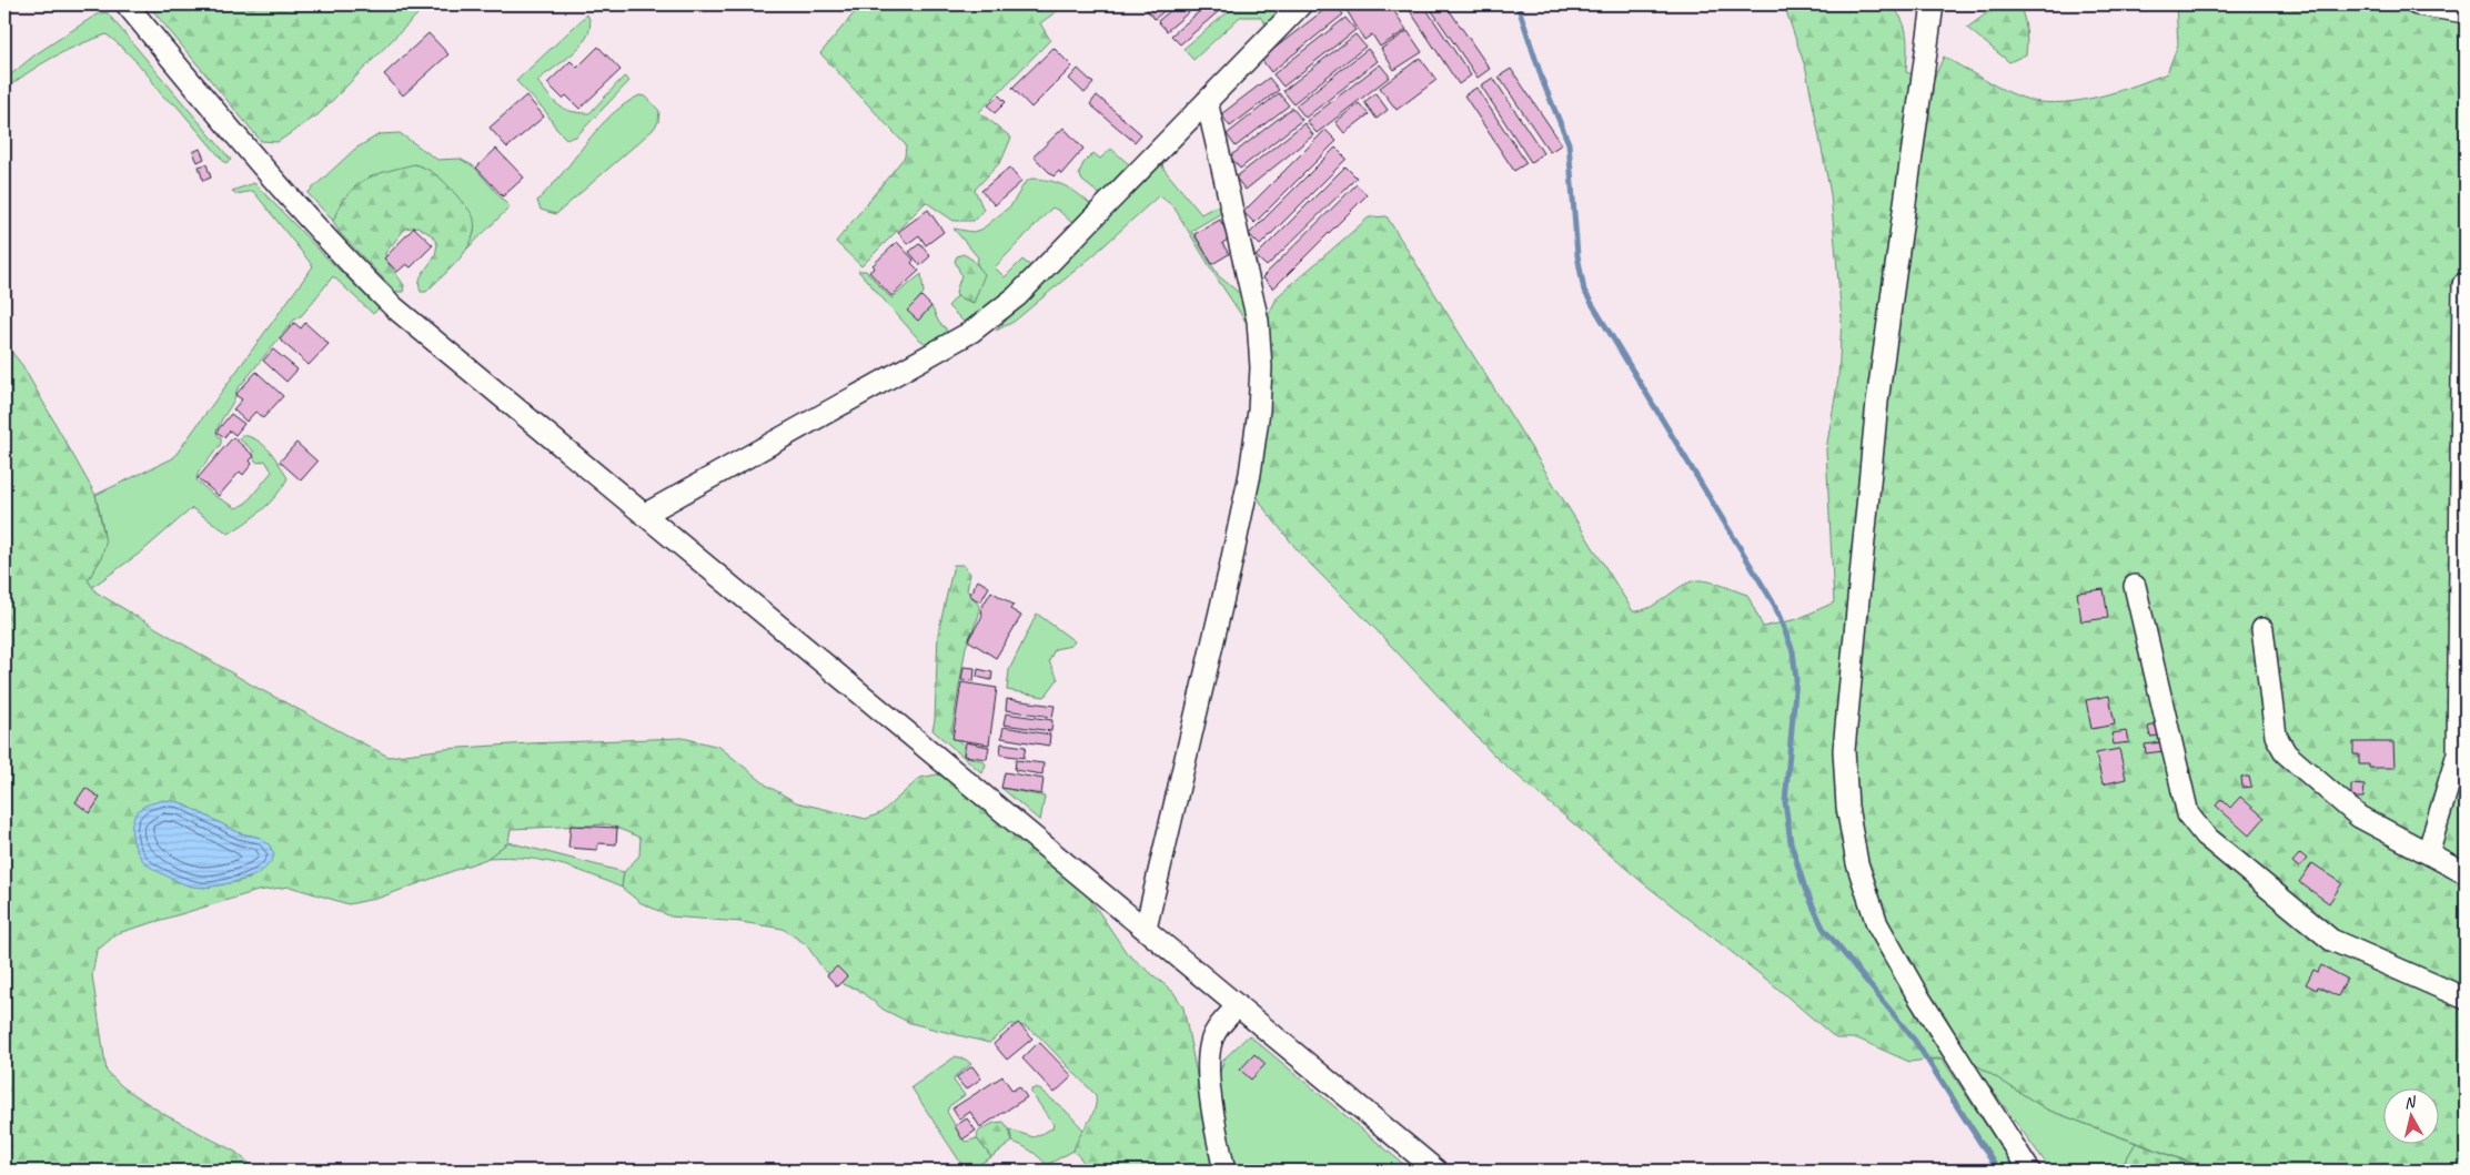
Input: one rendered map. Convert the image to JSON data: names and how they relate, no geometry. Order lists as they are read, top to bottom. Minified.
{"north":"top"}
